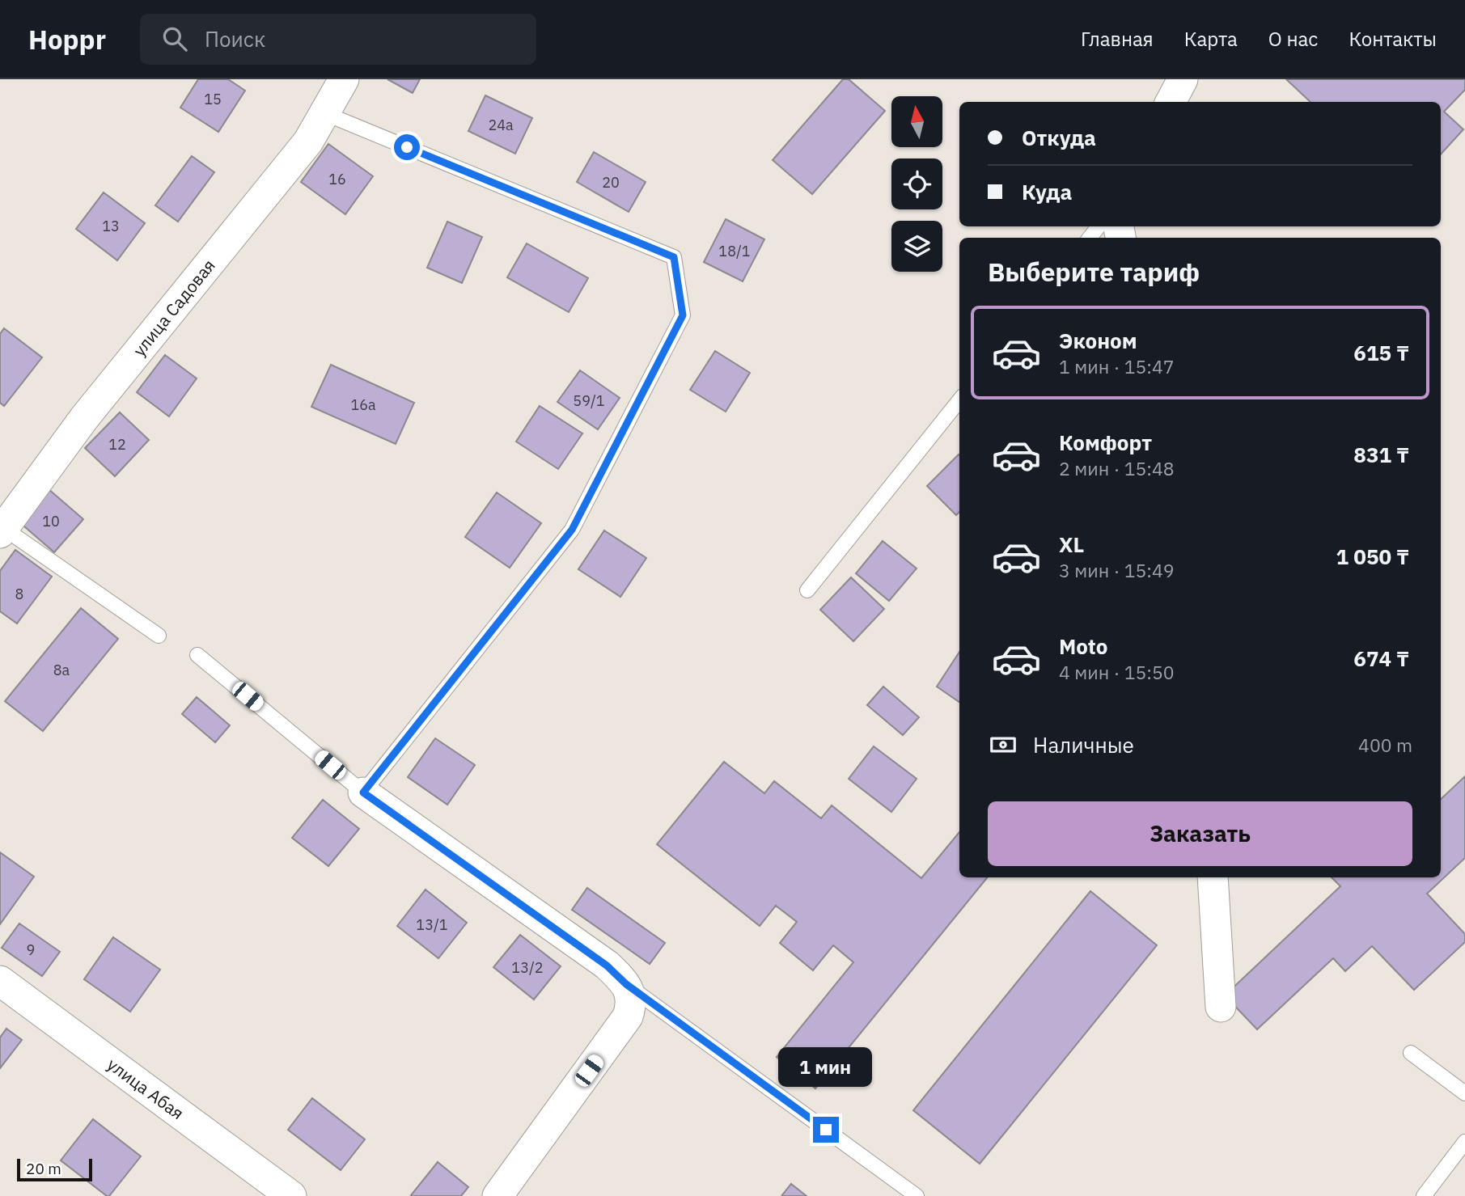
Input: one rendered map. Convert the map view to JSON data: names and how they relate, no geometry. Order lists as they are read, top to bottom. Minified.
{"streets":{"street":["улица Садовая","улица Абая"]},"house_numbers":["15","24а","16","20","13","18/1","59/1","16а","12","10","8","8а","13/1","9","13/2"],"scale_bar":"20 m","north":"top","page":{"header":"Hoppr","search":"Поиск","nav":["Главная","Карта","О нас","Контакты"],"banner":["Откуда","Куда"],"heading":"Выберите тариф","list":[{"name":"Эконом","note":"1 мин · 15:47","value":"615 ₸"},{"name":"Комфорт","note":"2 мин · 15:48","value":"831 ₸"},{"name":"XL","note":"3 мин · 15:49","value":"1 050 ₸"},{"name":"Moto","note":"4 мин · 15:50","value":"674 ₸"}],"pay":["Наличные","400 m"],"buttons":"Заказать","bubble":"1 мин","scale":"20 m"}}
